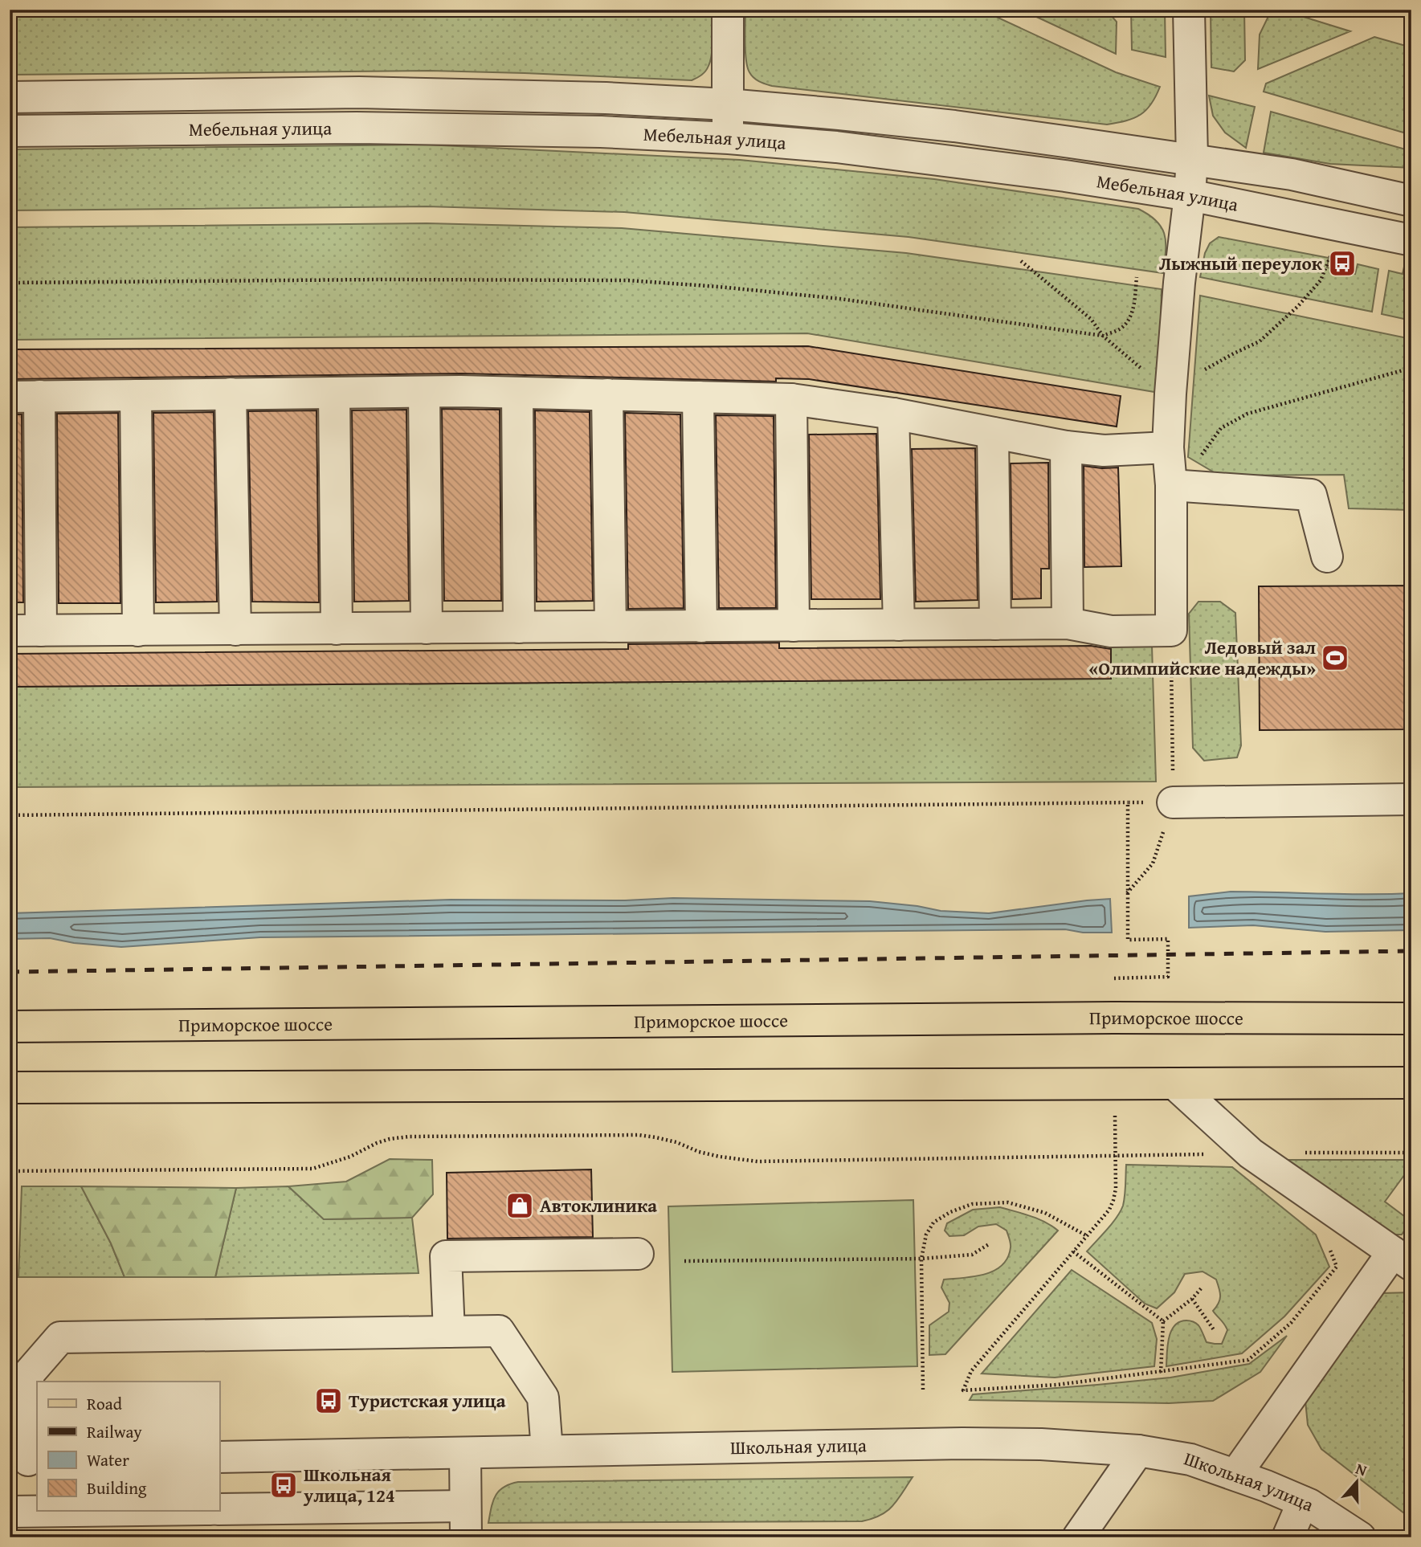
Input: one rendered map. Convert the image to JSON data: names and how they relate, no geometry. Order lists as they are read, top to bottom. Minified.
{"streets":{"main road":["Приморское шоссе"],"street":["Мебельная улица","Школьная улица"]},"places":{"bus stop":["Лыжный переулок","Туристская улица","Школьная улица, 124"],"sports":["Ледовый зал «Олимпийские надежды»"],"shop":["Автоклиника"]},"legend":["Road","Railway","Water","Building"],"north":"top"}
